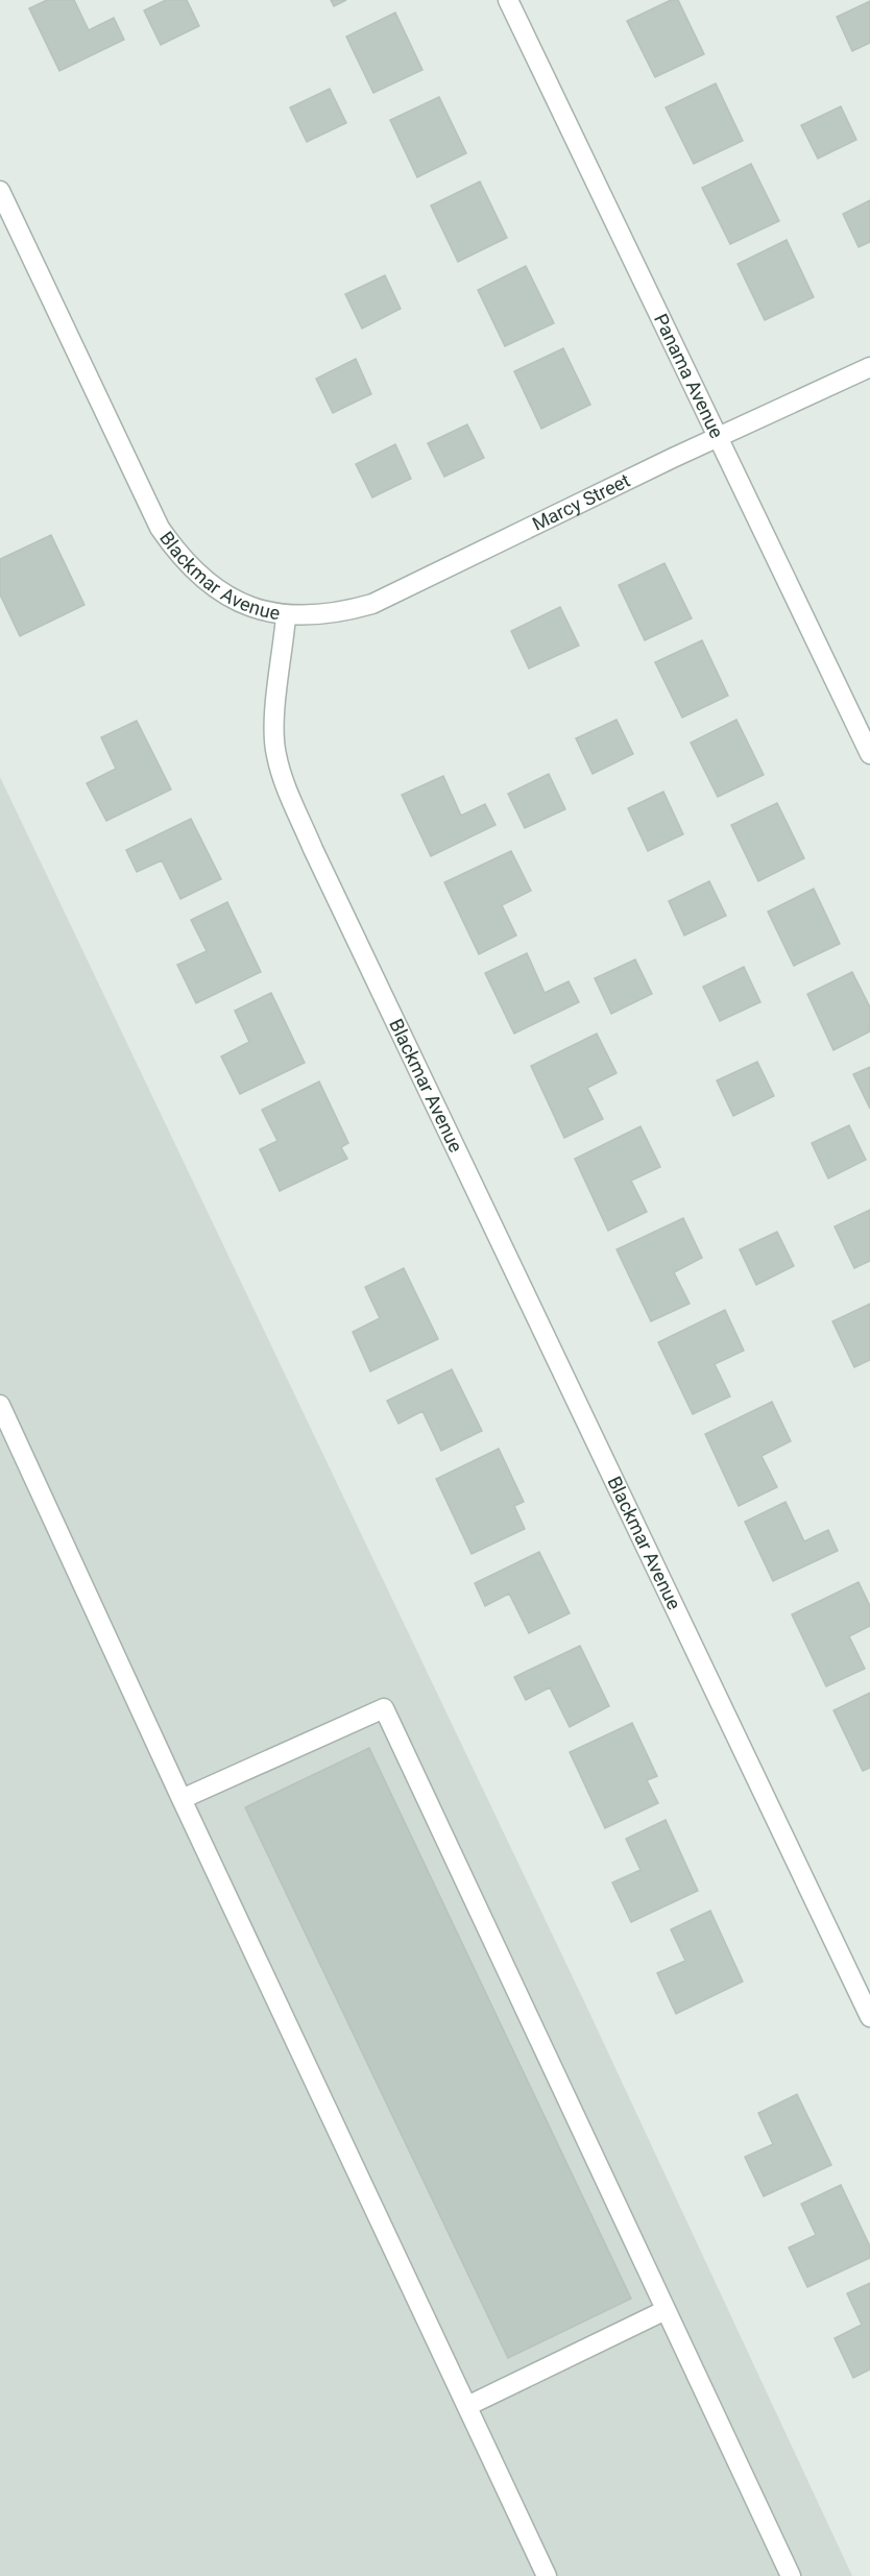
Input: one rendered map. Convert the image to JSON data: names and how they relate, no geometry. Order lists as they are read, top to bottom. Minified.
{"streets":{"street":["Panama Avenue","Marcy Street","Blackmar Avenue"]},"crossings":[["Panama Avenue","Marcy Street"],["Marcy Street","Blackmar Avenue"]]}
